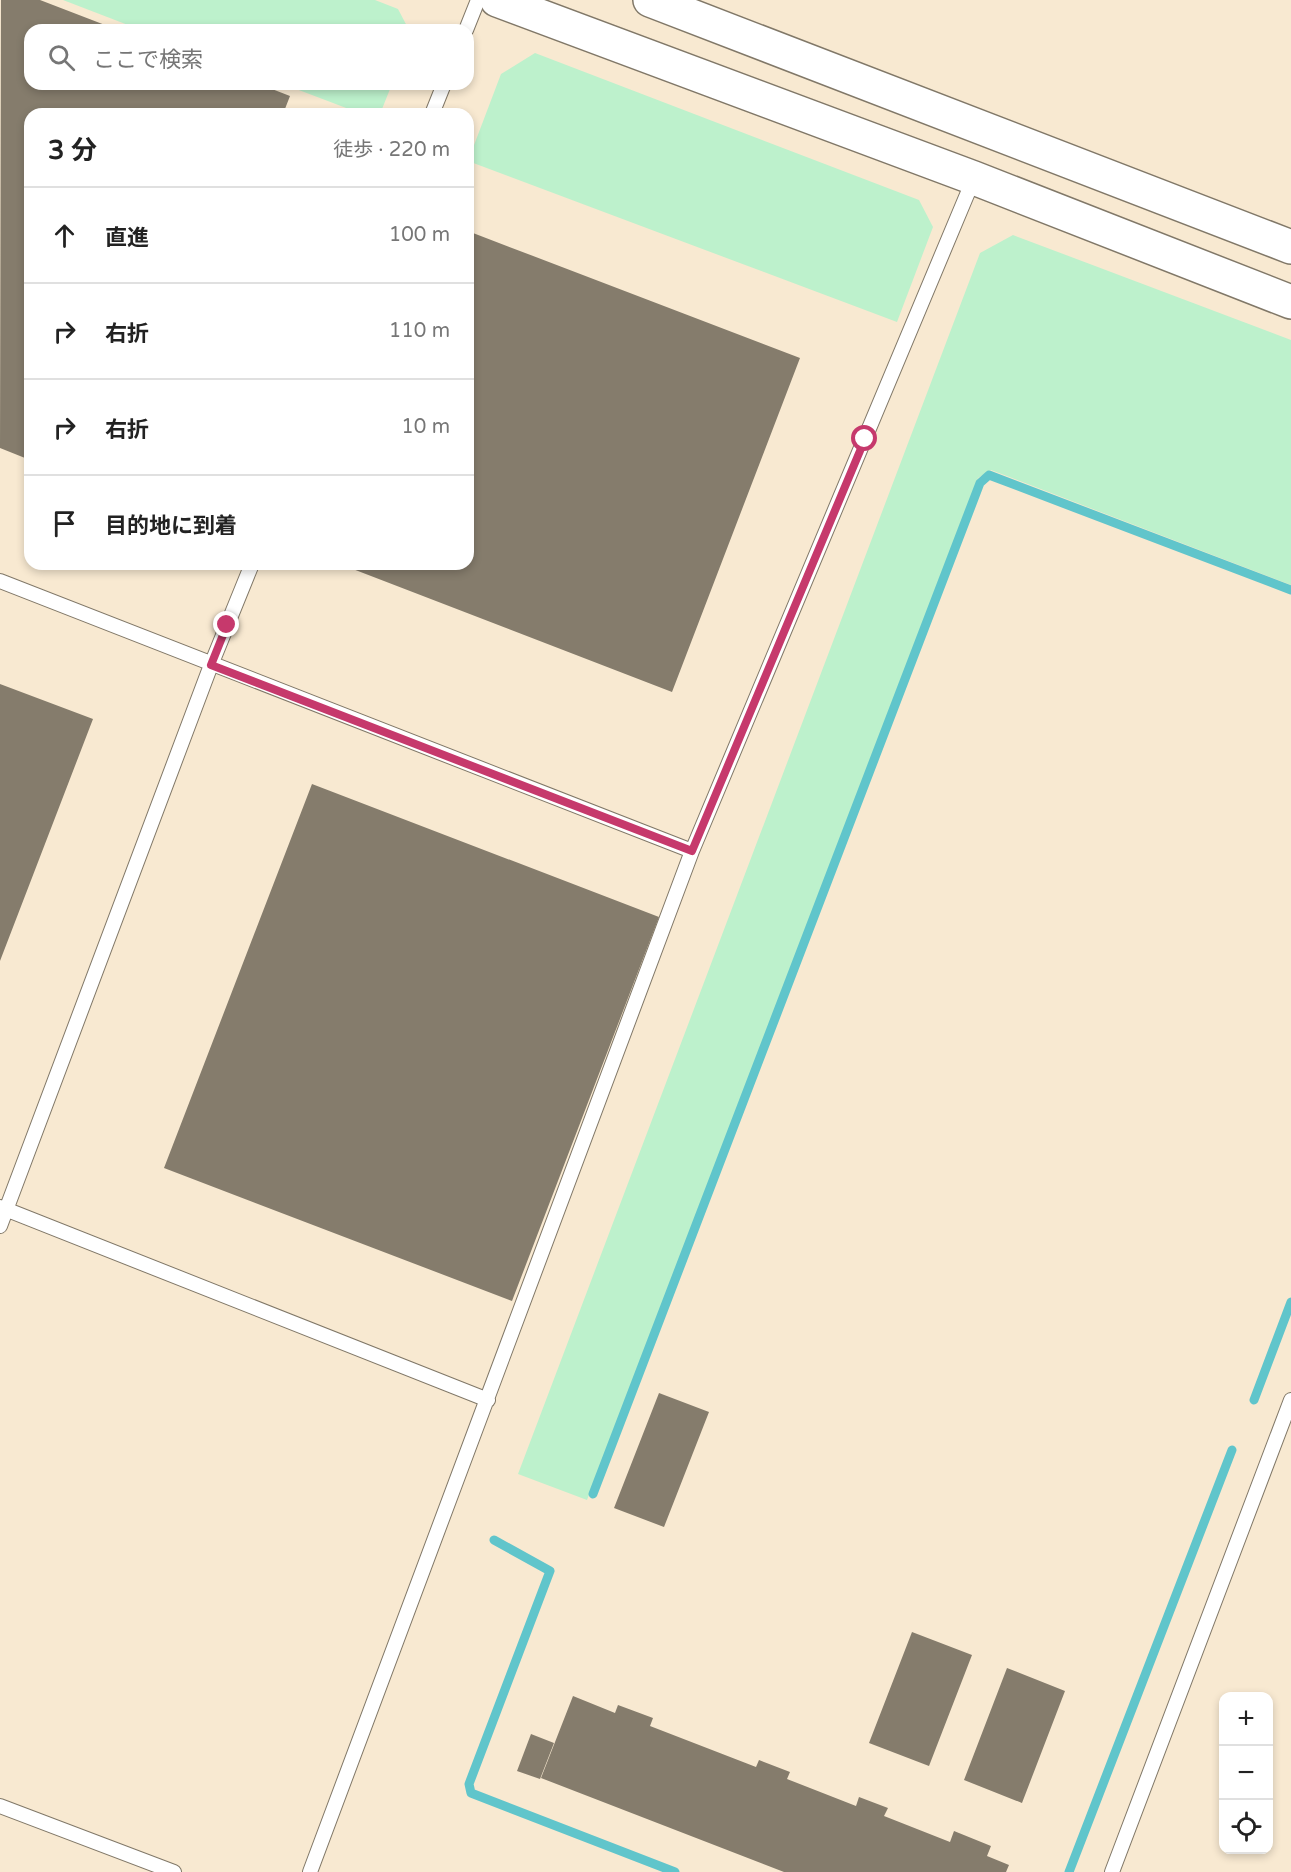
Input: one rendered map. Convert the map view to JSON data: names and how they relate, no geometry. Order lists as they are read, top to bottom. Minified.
{"page":{"search":"ここで検索","heading":["3 分","徒歩 · 220 m"],"list":[["直進","100 m"],["右折","110 m"],["右折","10 m"],"目的地に到着"],"map_buttons":["+","−"]}}
